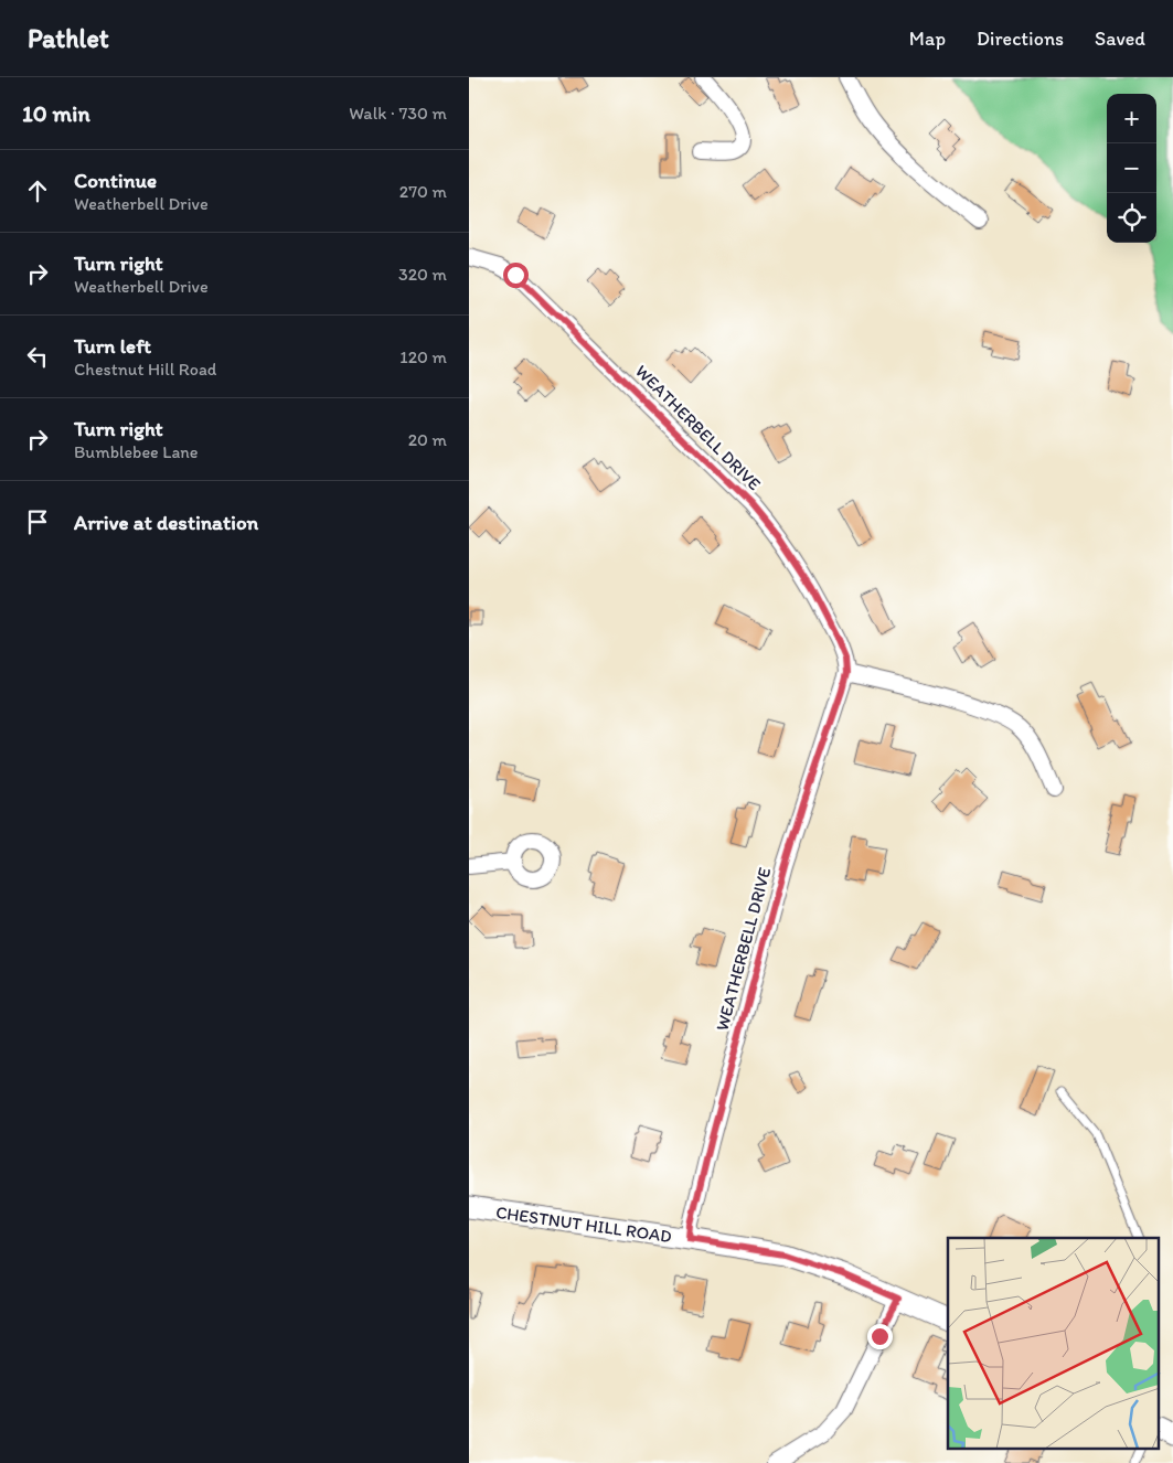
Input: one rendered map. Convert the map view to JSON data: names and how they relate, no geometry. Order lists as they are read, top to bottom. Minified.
{"streets":{"main road":["CHESTNUT HILL ROAD"],"street":["WEATHERBELL DRIVE"]},"crossings":[["WEATHERBELL DRIVE","CHESTNUT HILL ROAD"]],"page":{"header":"Pathlet","nav":["Map","Directions","Saved"],"heading":["10 min","Walk · 730 m"],"map_buttons":["+","−"],"list":[["Continue","Weatherbell Drive","270 m"],["Turn right","Weatherbell Drive","320 m"],["Turn left","Chestnut Hill Road","120 m"],["Turn right","Bumblebee Lane","20 m"],"Arrive at destination"]}}
